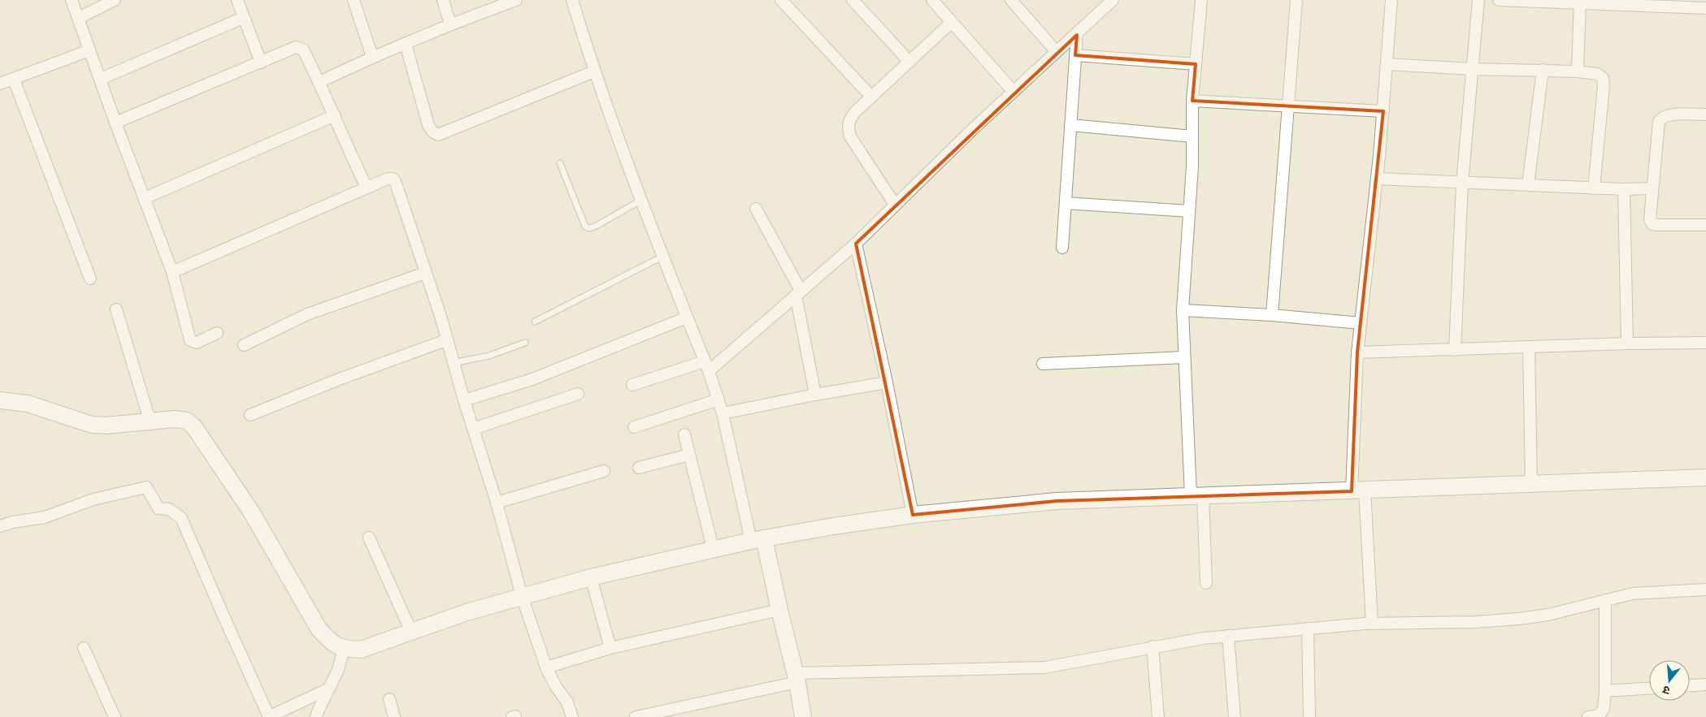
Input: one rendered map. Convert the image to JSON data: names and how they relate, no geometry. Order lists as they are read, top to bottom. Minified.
{"north":"bottom"}
